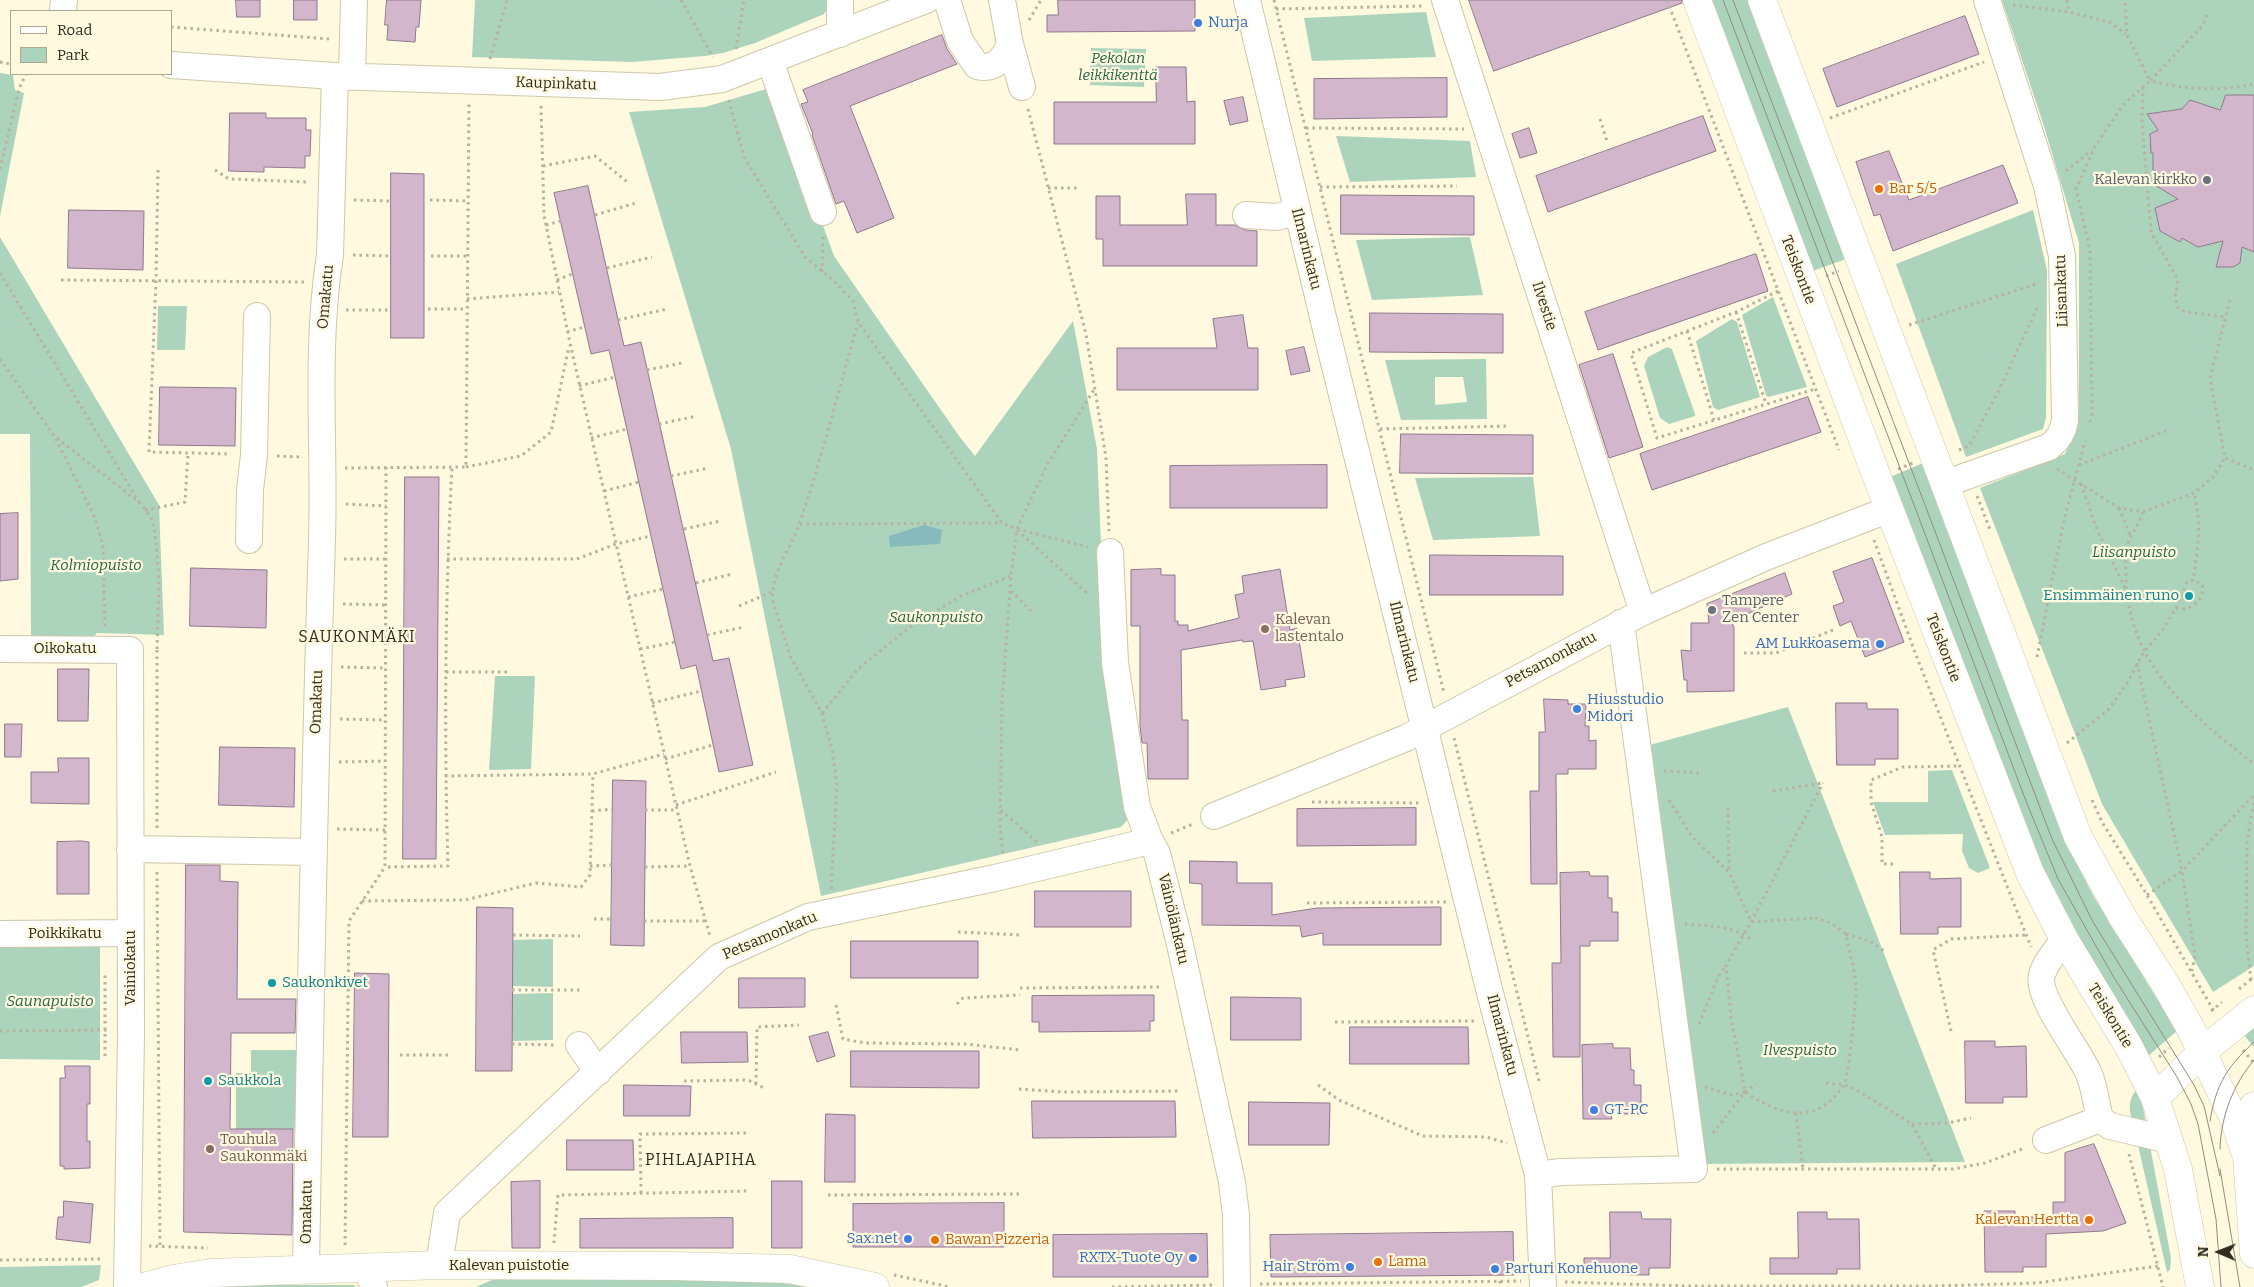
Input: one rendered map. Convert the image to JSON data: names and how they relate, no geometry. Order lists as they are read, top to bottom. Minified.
{"streets":{"main road":["Teiskontie","Kalevan puistotie"],"street":["Kaupinkatu","Ilmarinkatu","Liisankatu","Omakatu","Ilvestie","Oikokatu","Petsamonkatu","Väinölänkatu","Poikkikatu","Vainiokatu"]},"crossings":[["Kaupinkatu","Omakatu"],["Ilmarinkatu","Petsamonkatu"],["Teiskontie","Petsamonkatu"],["Omakatu","Kalevan puistotie"],["Ilvestie","Petsamonkatu"],["Oikokatu","Vainiokatu"],["Petsamonkatu","Väinölänkatu"],["Petsamonkatu","Kalevan puistotie"],["Poikkikatu","Vainiokatu"]],"districts":["SAUKONMÄKI","PIHLAJAPIHA"],"parks":["Pekolan leikkikenttä","Liisanpuisto","Kolmiopuisto","Saukonpuisto","Saunapuisto","Ilvespuisto"],"places":["Nurja","Kalevan kirkko","Bar 5/5","Ensimmäinen runo","Tampere Zen Center","Kalevan lastentalo","AM Lukkoasema","Hiusstudio Midori","Saukonkivet","Saukkola","GT-PC","Touhula Saukonmäki","Kalevan Hertta","Sax.net","Bawan Pizzeria","RXTX-Tuote Oy","Lama","Hair Ström","Parturi Konehuone"],"legend":["Road","Park"],"north":"left"}
